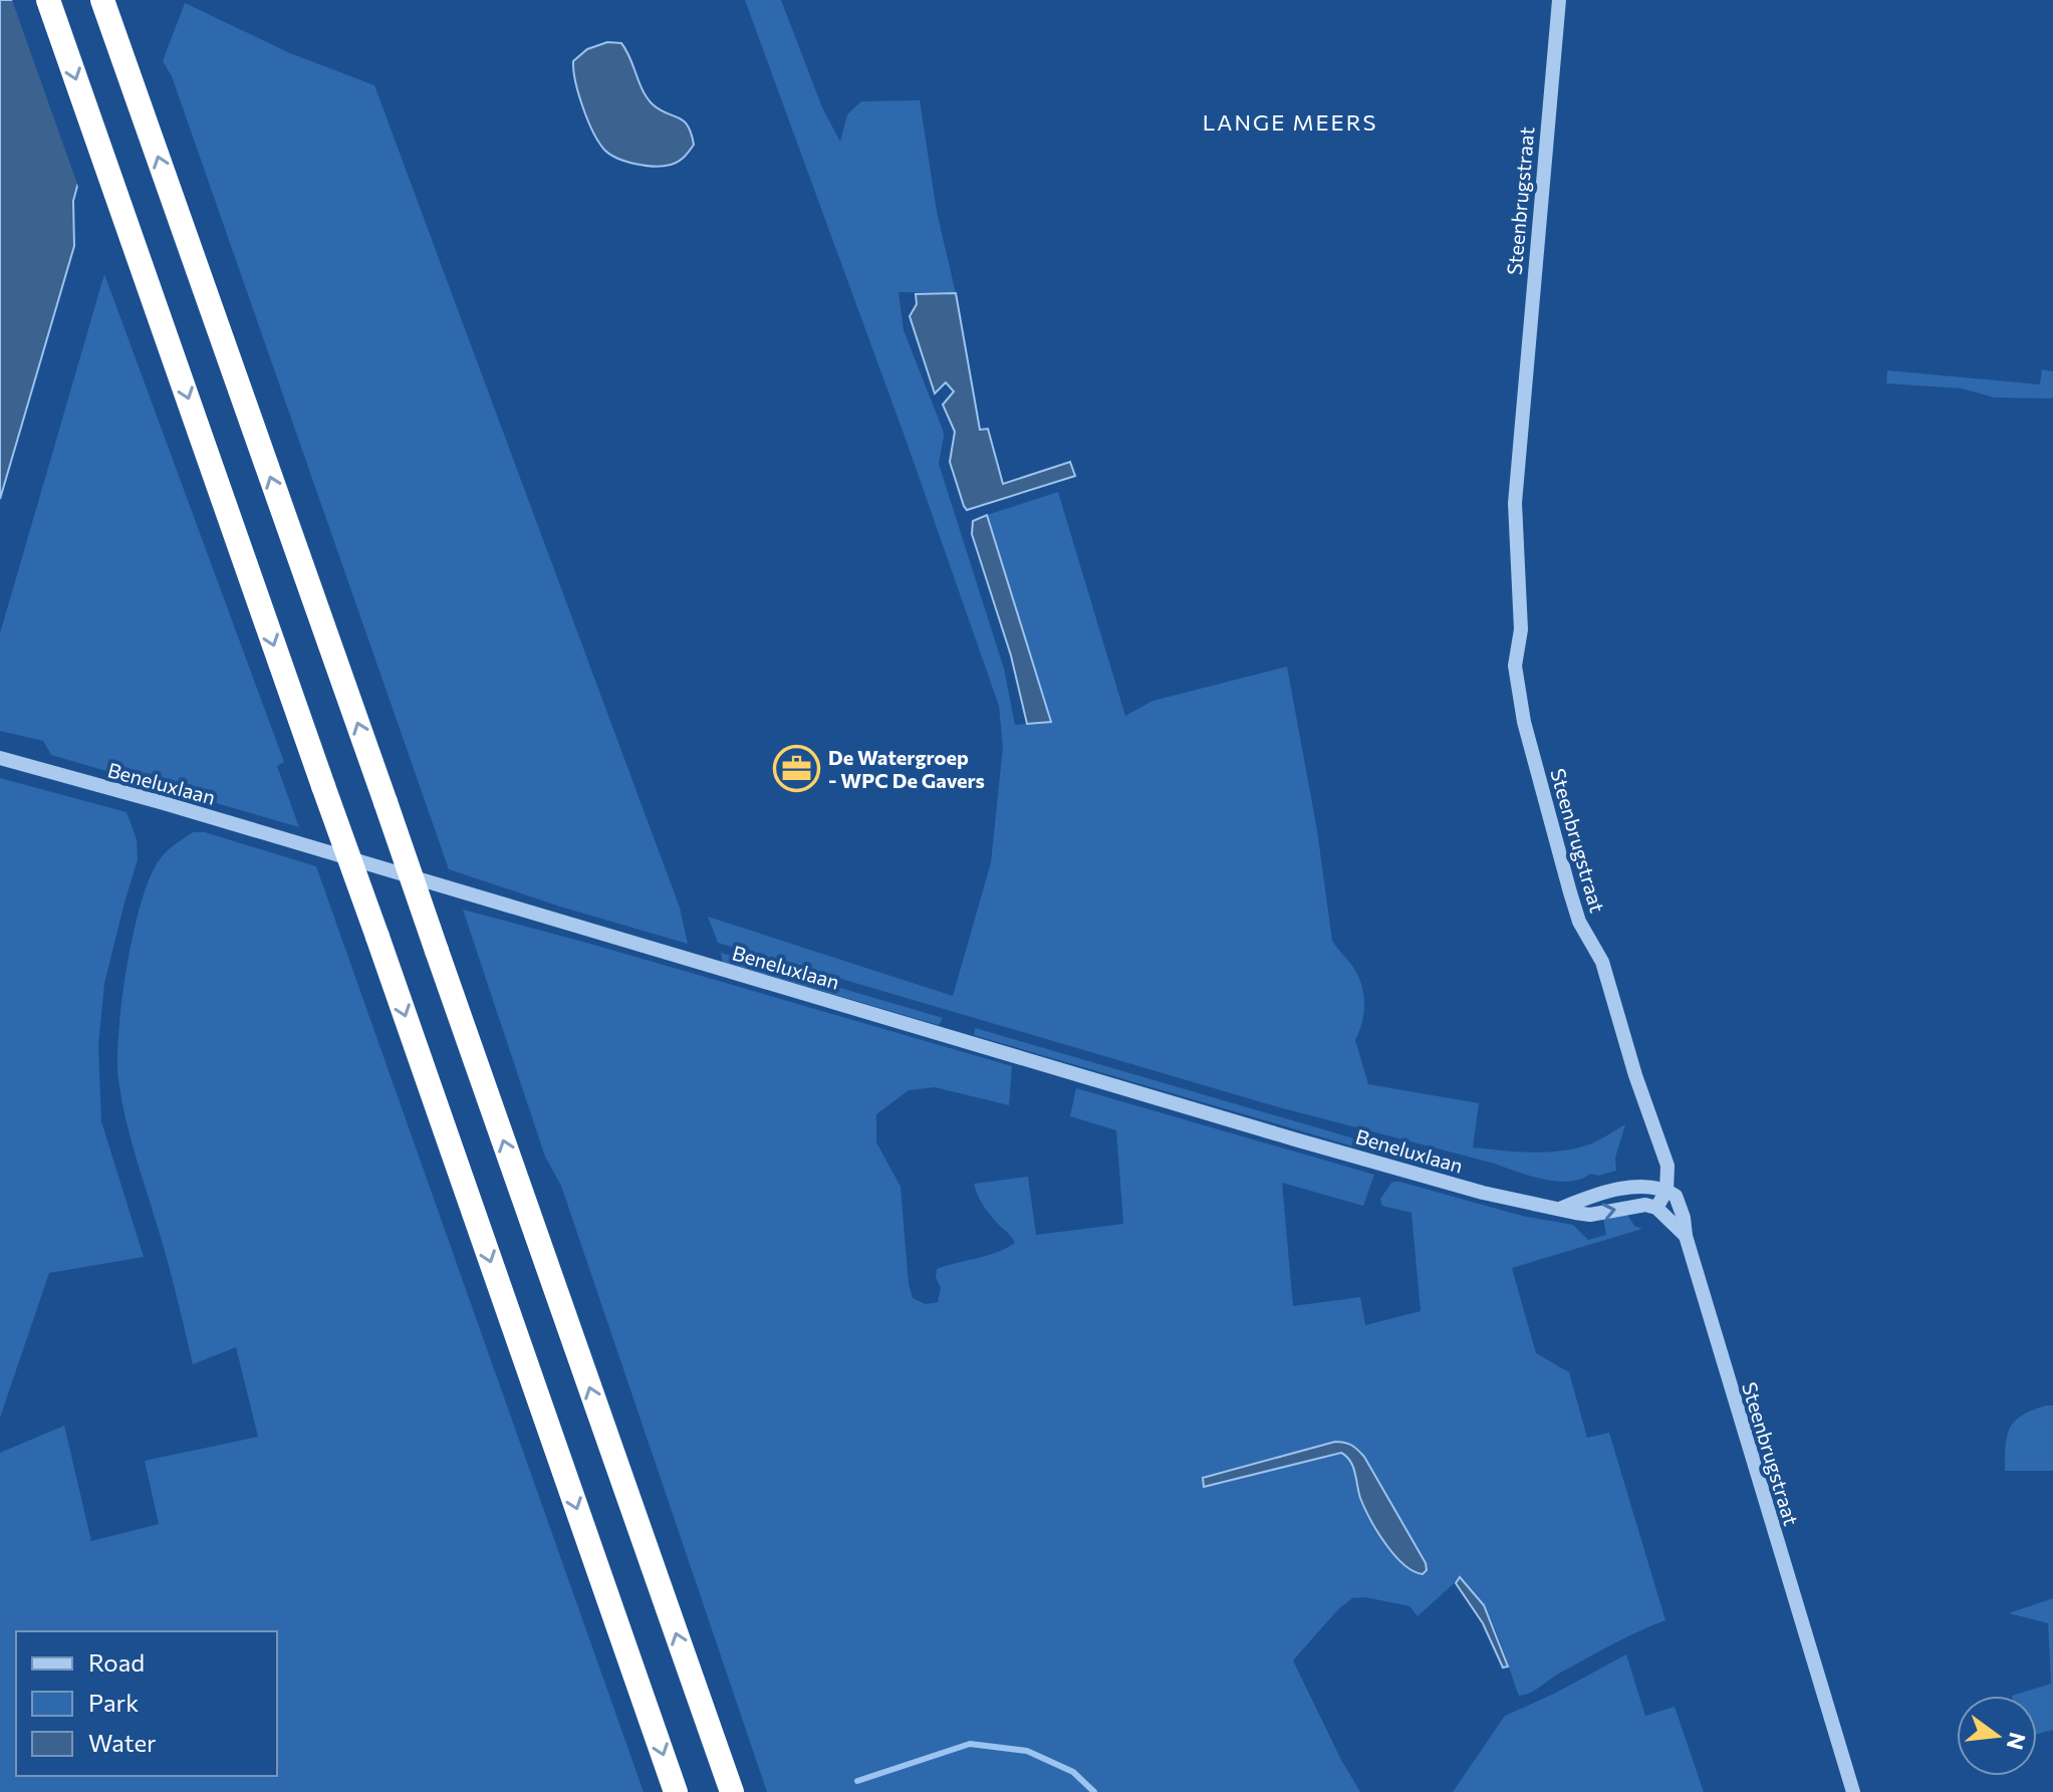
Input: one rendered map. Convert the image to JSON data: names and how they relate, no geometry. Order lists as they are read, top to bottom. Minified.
{"streets":{"street":["Steenbrugstraat","Beneluxlaan"]},"crossings":[["Steenbrugstraat","Beneluxlaan"]],"districts":["LANGE MEERS"],"places":{"office":["De Watergroep - WPC De Gavers"]},"legend":["Road","Park","Water"],"north":"right"}
